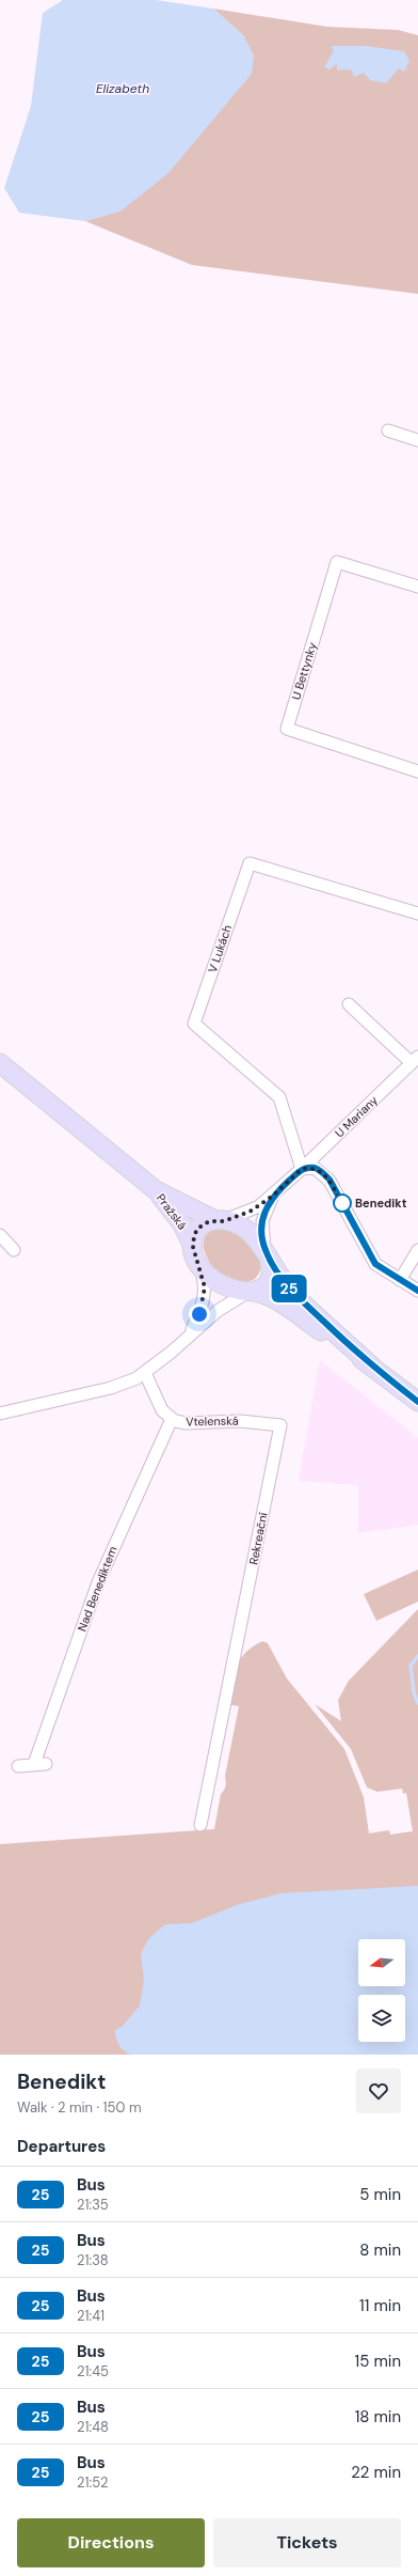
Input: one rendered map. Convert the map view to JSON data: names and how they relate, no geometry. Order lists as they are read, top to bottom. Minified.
{"streets":{"main road":["Pražská"],"street":["U Bettynky","V Lukách","U Mariany","Vtelenská","Rekreační","Nad Benediktem"]},"crossings":[["V Lukách","U Mariany"],["U Mariany","Pražská"],["Vtelenská","Rekreační"],["Vtelenská","Nad Benediktem"]],"water":["Elizabeth"],"places":["Benedikt"],"lines":["bus line 25"],"north":"left","page":{"on_map":"25","heading":[["Benedikt","Walk · 2 min · 150 m"],"Departures"],"list":[{"mark":"25","name":"Bus","note":"21:35","value":"5 min"},{"mark":"25","name":"Bus","note":"21:38","value":"8 min"},{"mark":"25","name":"Bus","note":"21:41","value":"11 min"},{"mark":"25","name":"Bus","note":"21:45","value":"15 min"},{"mark":"25","name":"Bus","note":"21:48","value":"18 min"},{"mark":"25","name":"Bus","note":"21:52","value":"22 min"}],"buttons":["Directions","Tickets"]}}
